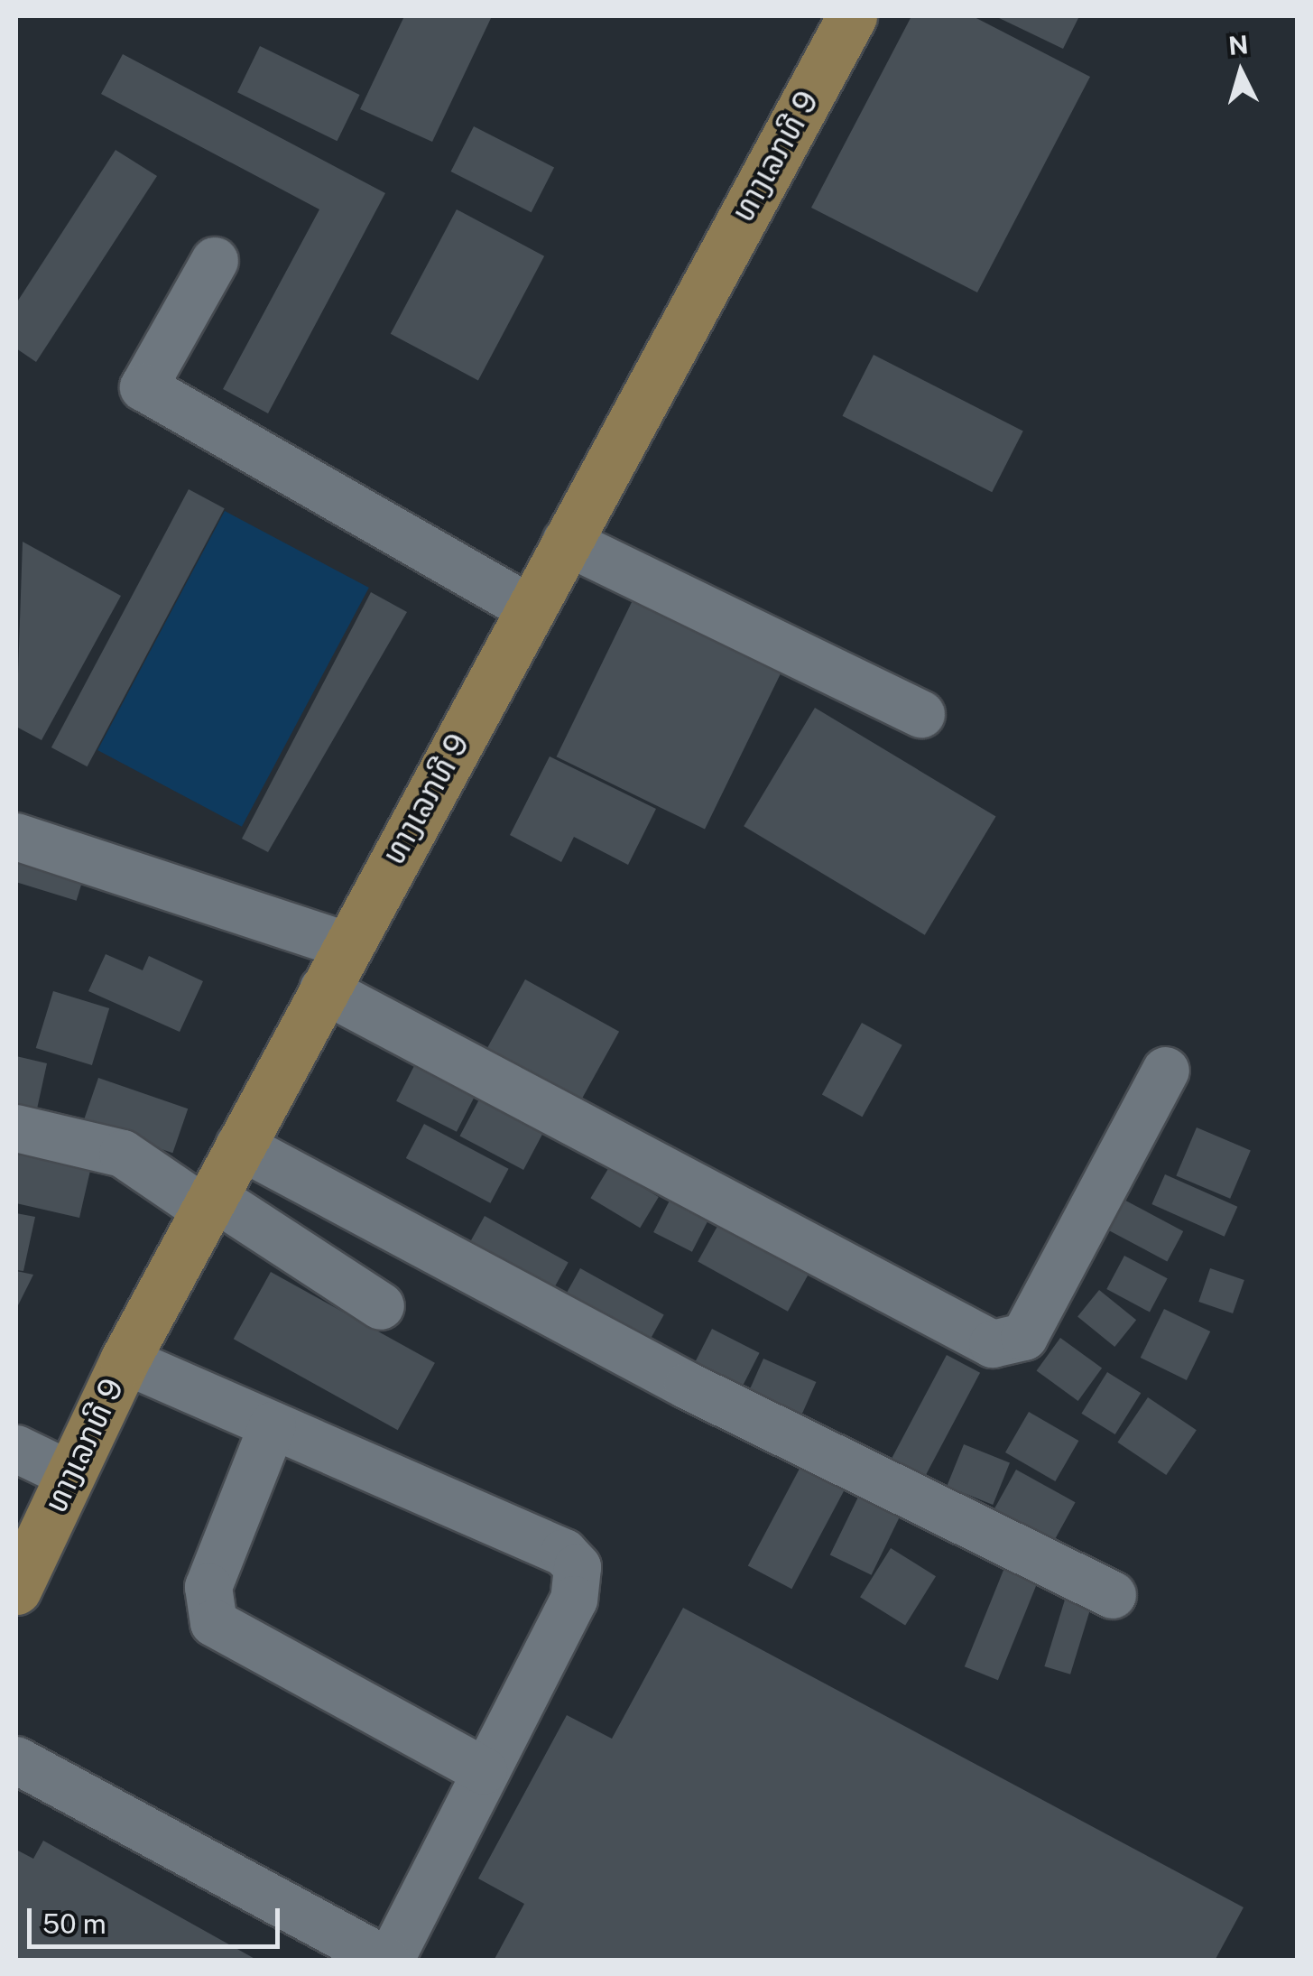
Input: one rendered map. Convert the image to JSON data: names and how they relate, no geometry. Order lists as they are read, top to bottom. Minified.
{"streets":{"main road":["ທາງເລກທີ 9"]},"scale_bar":"50 m","north":"top"}
